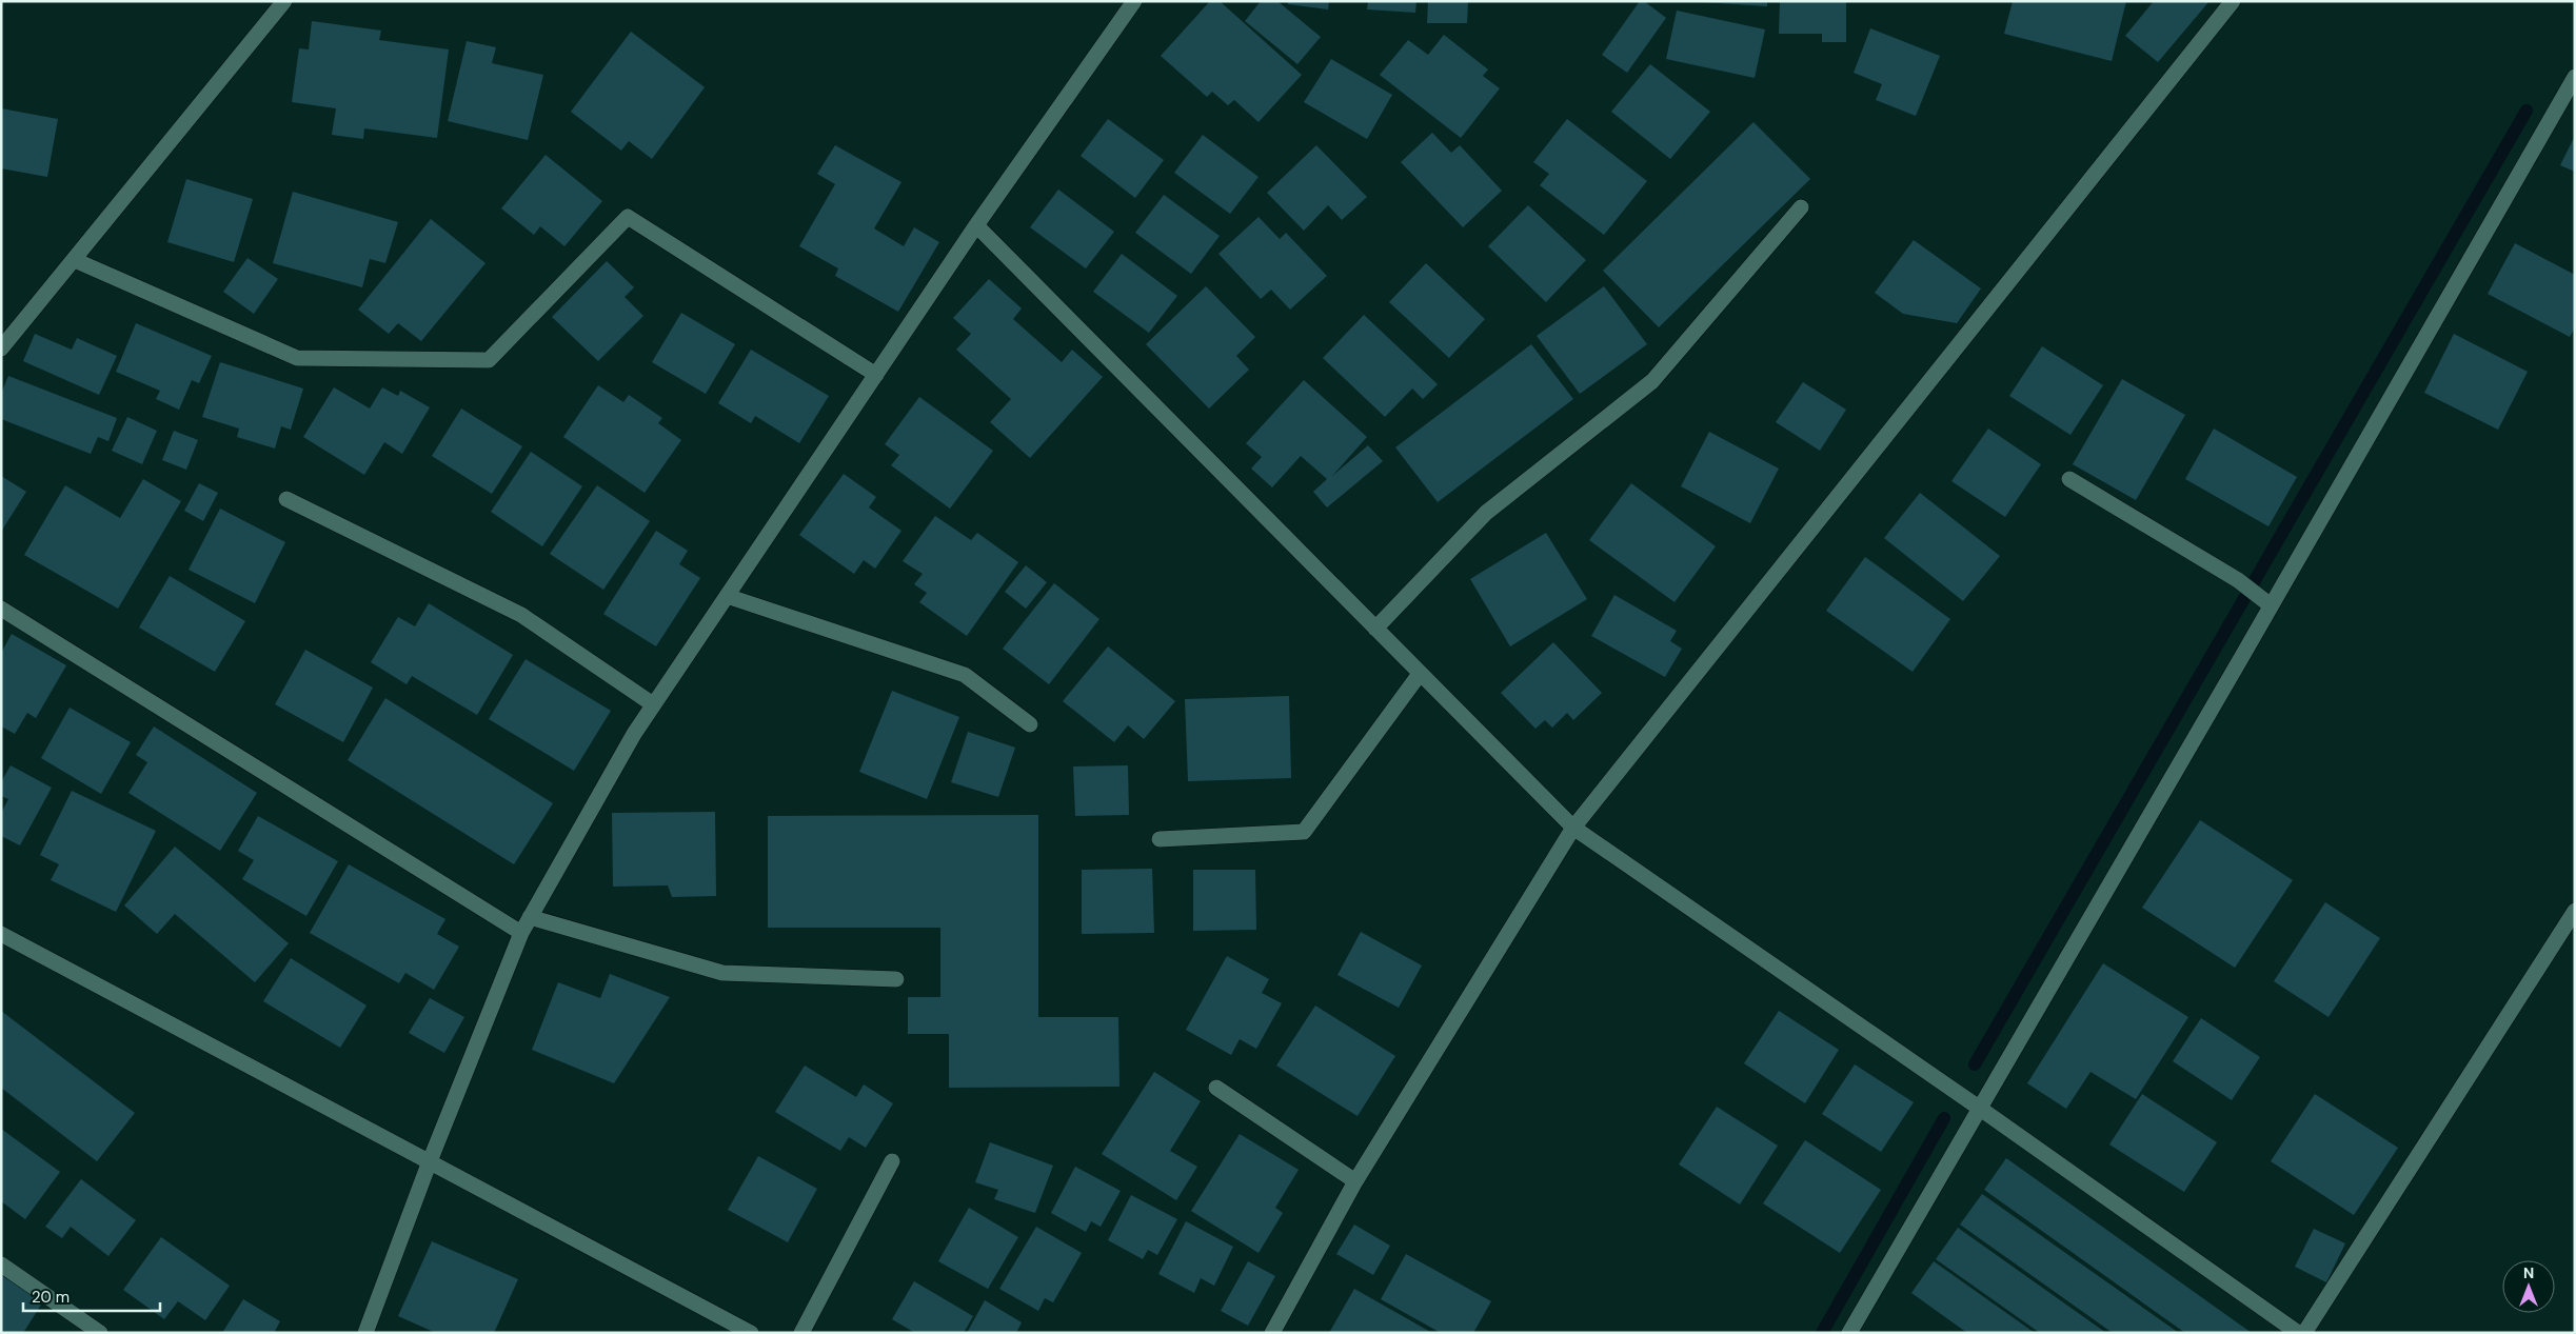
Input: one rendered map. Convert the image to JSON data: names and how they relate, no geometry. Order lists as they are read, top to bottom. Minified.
{"scale_bar":"20 m","north":"top"}
